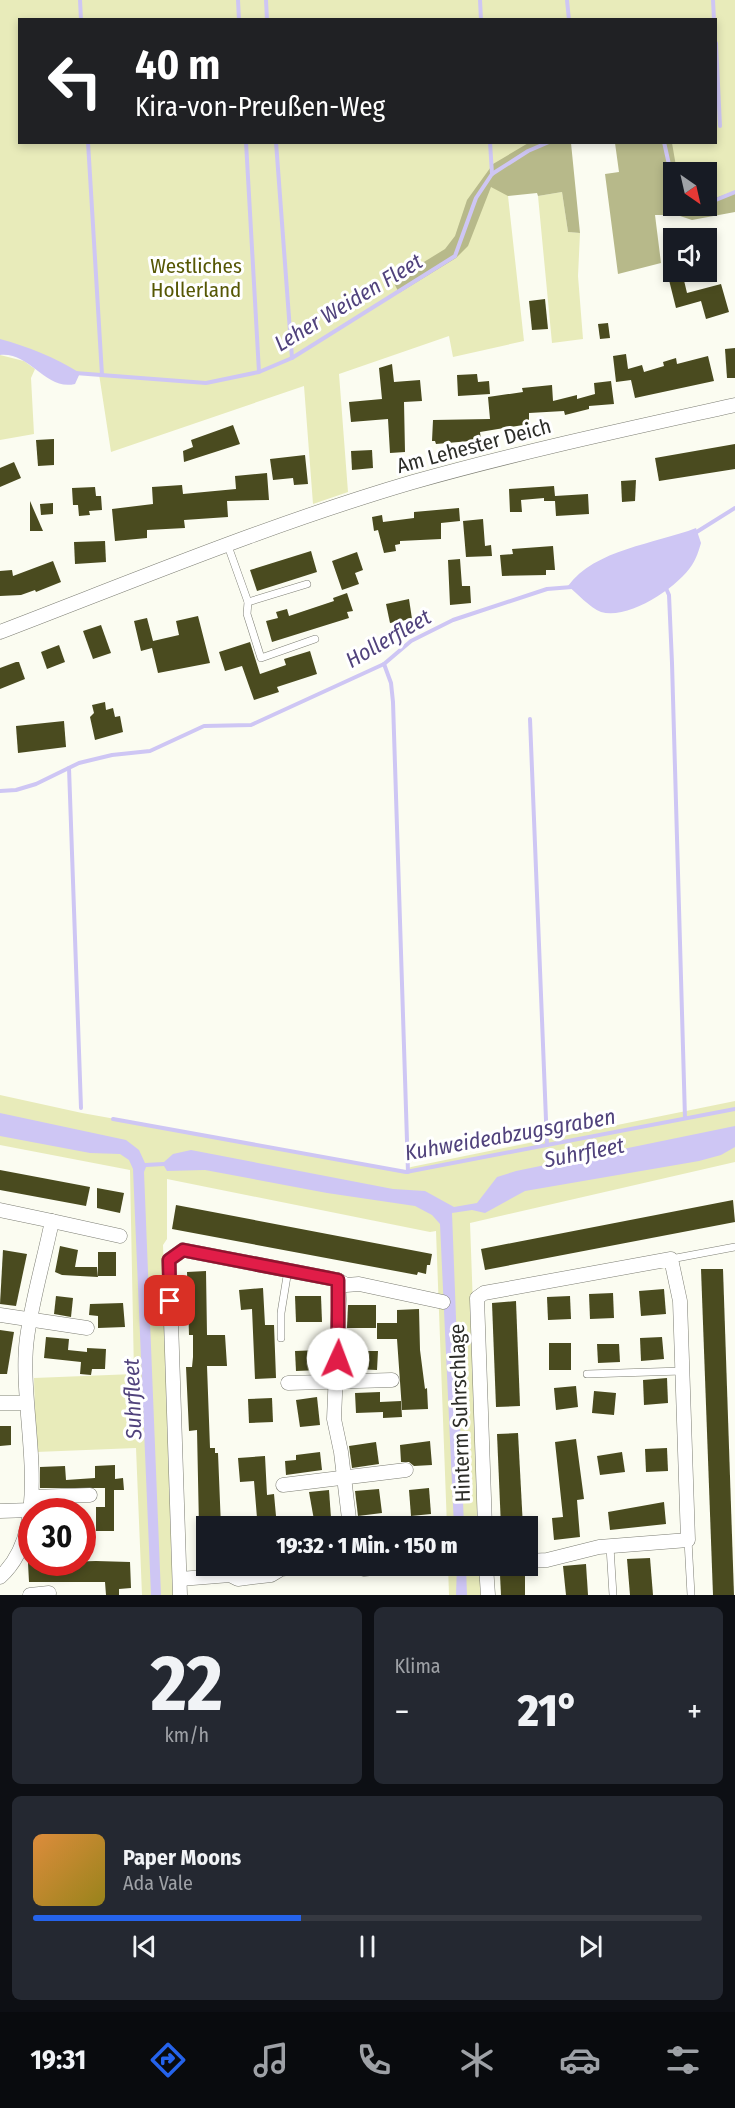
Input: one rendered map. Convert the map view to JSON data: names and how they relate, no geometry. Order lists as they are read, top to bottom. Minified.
{"streets":{"street":["Am Lehester Deich","Hinterm Suhrschlage"]},"water":["Leher Weiden Fleet","Hollerfleet","Kuhweideabzugsgraben","Suhrfleet"],"parks":["Westliches Hollerland"],"north":"bottom right","page":{"turn":["40 m","Kira-von-Preußen-Weg"],"limit":"30","trip":"19:32 · 1 Min. · 150 m","tile":[["22","km/h"],"Klima"],"heat":["−","21°","+"],"song":["Paper Moons","Ada Vale"],"tabs":"19:31"}}
